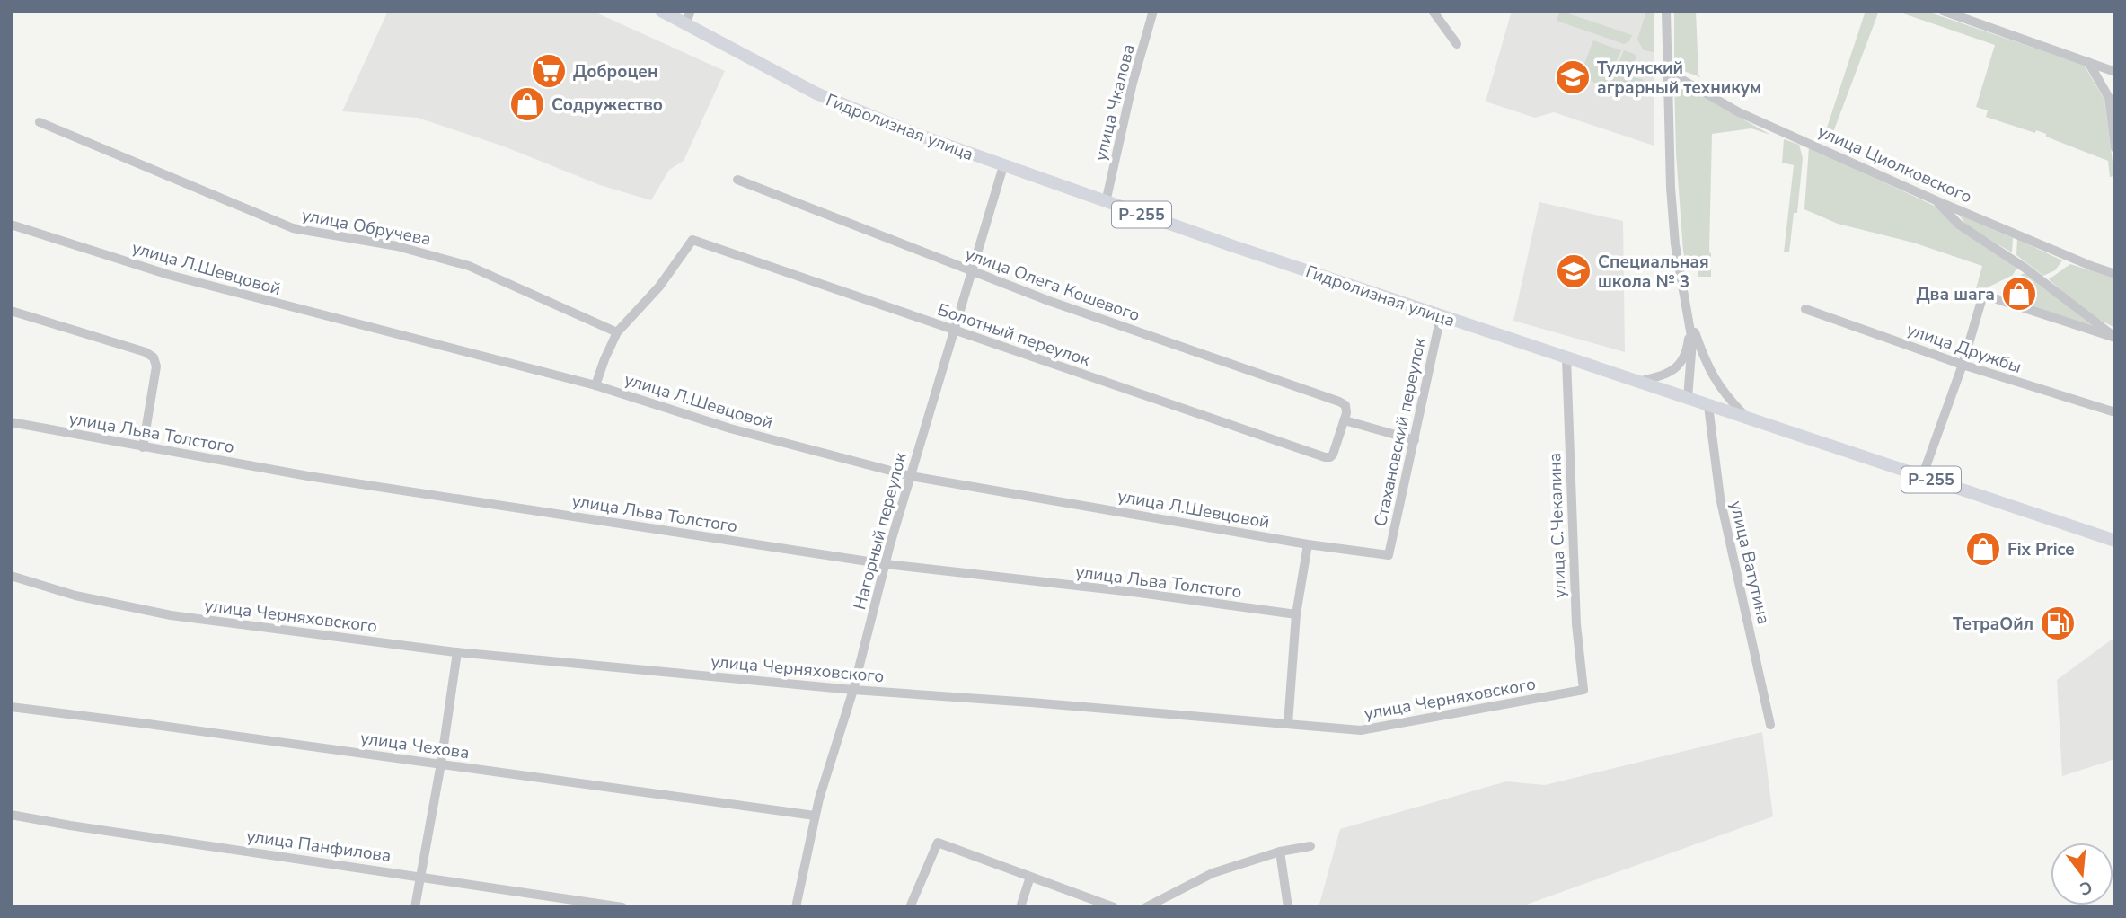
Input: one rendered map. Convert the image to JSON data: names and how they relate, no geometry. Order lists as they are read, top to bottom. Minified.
{"streets":{"highway":["Гидролизная улица","Р-255"],"street":["улица Чкалова","улица Циолковского","улица Обручева","улица Л.Шевцовой","улица Олега Кошевого","Болотный переулок","улица Дружбы","улица Льва Толстого","Стахановский переулок","улица С.Чекалина","Нагорный переулок","улица Ватутина","улица Черняховского","улица Чехова","улица Панфилова"]},"crossings":[["улица Чкалова","Гидролизная улица"],["Гидролизная улица","Стахановский переулок"],["Гидролизная улица","улица С.Чекалина"],["Гидролизная улица","Нагорный переулок"],["Гидролизная улица","улица Ватутина"],["улица Обручева","Болотный переулок"],["улица Л.Шевцовой","Стахановский переулок"],["улица Л.Шевцовой","Нагорный переулок"],["улица Олега Кошевого","Болотный переулок"],["улица Олега Кошевого","Нагорный переулок"],["Болотный переулок","Нагорный переулок"],["улица Льва Толстого","Нагорный переулок"],["улица С.Чекалина","улица Черняховского"],["Нагорный переулок","улица Черняховского"],["Нагорный переулок","улица Чехова"]],"places":{"supermarket":["Доброцен"],"school or university":["Тулунский аграрный техникум","Специальная школа № 3"],"shop":["Содружество","Два шага","Fix Price"],"fuel station":["ТетраОйл"]},"north":"bottom"}
